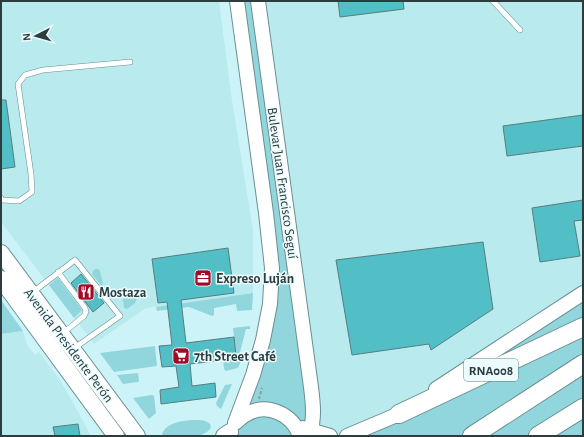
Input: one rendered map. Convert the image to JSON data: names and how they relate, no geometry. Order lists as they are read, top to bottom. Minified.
{"streets":{"highway":["RNA008"],"main road":["Bulevar Juan Francisco Seguí","Avenida Presidente Perón"]},"places":{"office":["Expreso Luján"],"restaurant":["Mostaza"],"supermarket":["7th Street Café"]},"north":"left"}
